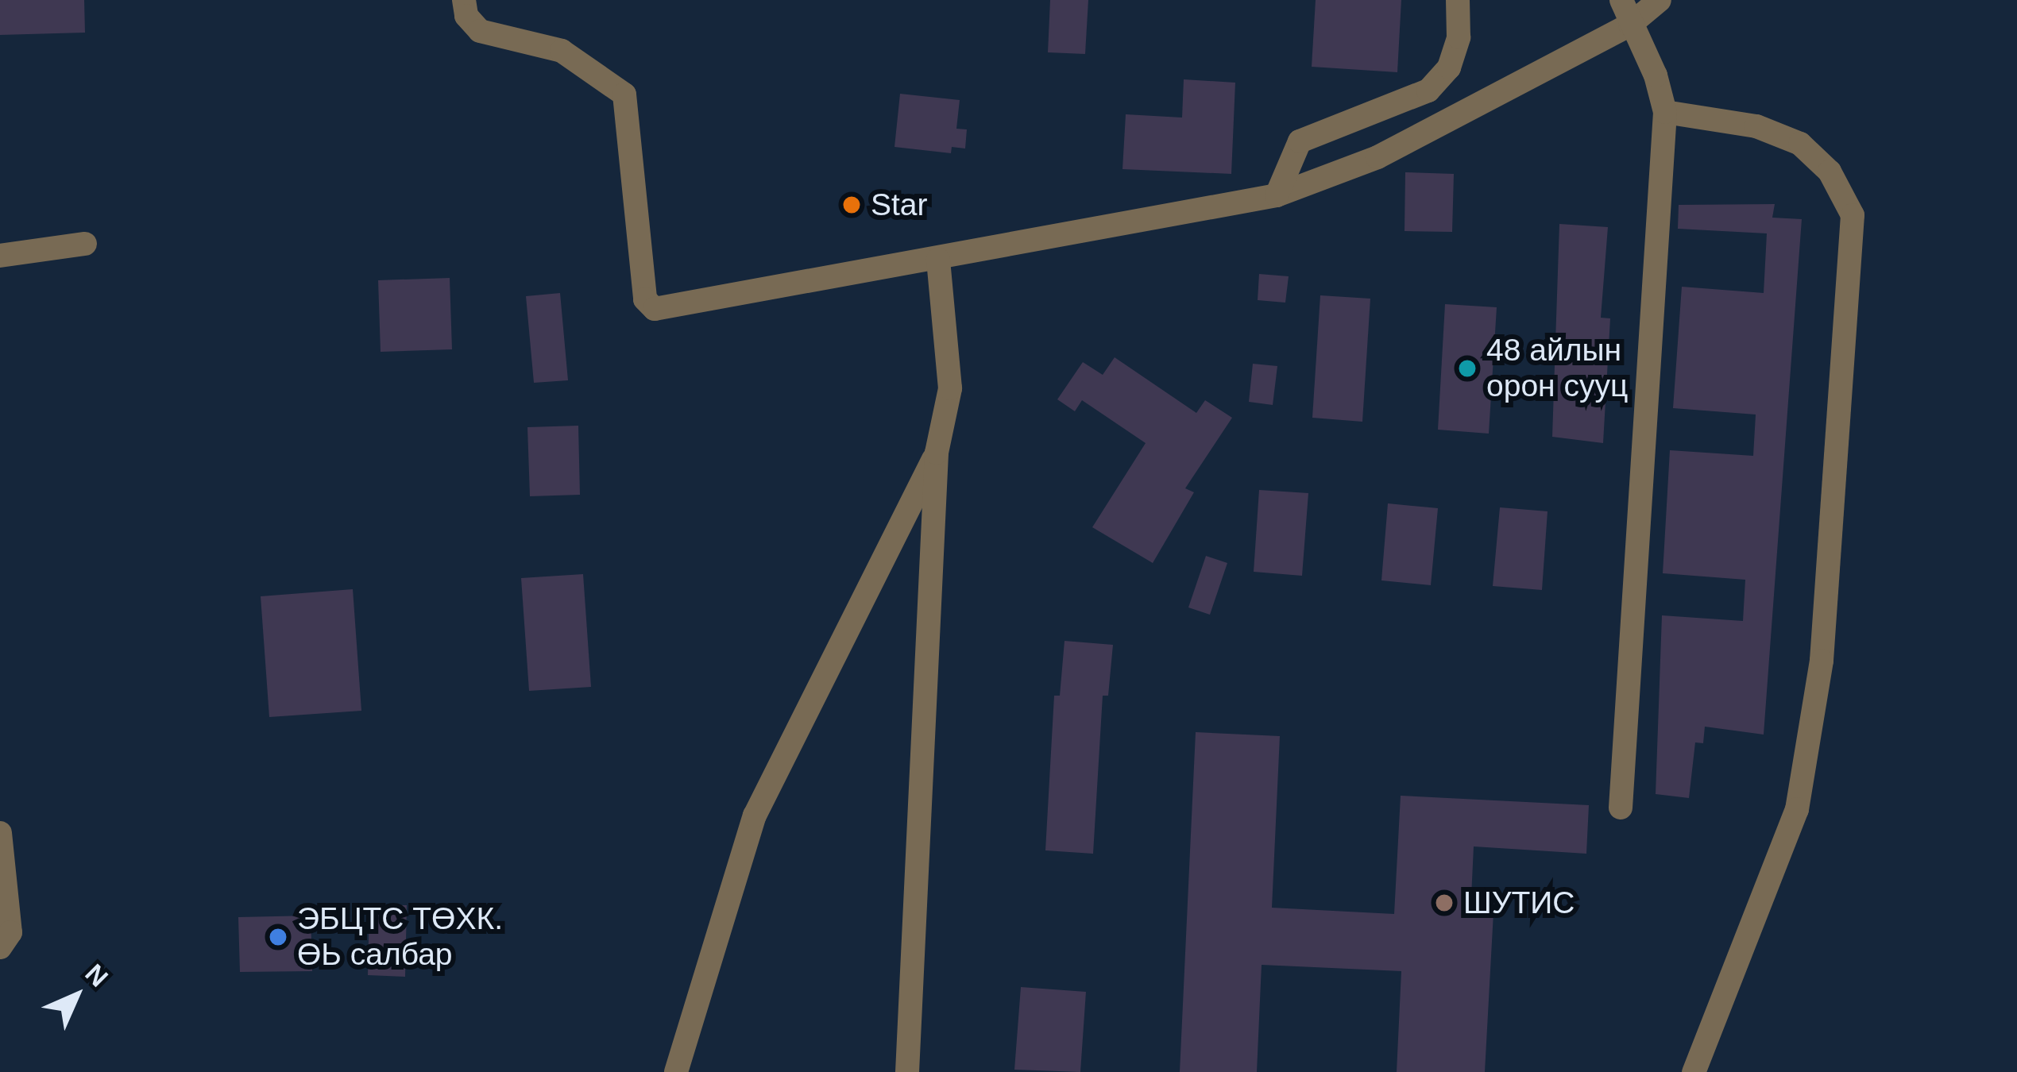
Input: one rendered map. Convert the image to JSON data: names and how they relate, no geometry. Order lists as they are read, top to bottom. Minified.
{"places":["Star","48 айлын орон сууц","ШУТИС","ЭБЦТС ТӨХК. ӨЬ салбар"],"north":"top right"}
